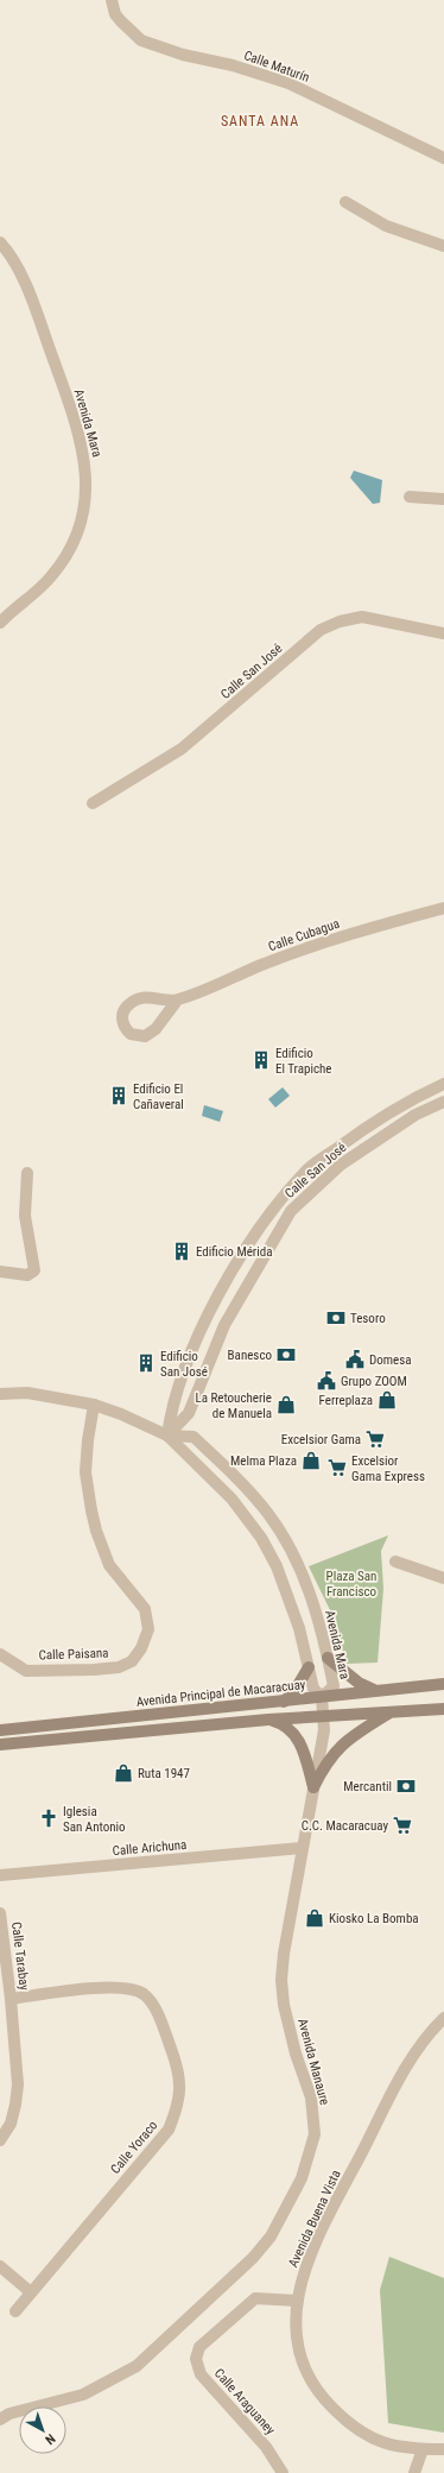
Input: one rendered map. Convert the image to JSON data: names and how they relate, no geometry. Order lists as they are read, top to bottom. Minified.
{"streets":{"street":["Calle Maturín","Avenida Mara","Calle San José","Calle Cubagua","Calle Paisana","Avenida Principal de Macaracuay","Calle Arichuna","Calle Tarabay","Avenida Manaure","Calle Yoraco","Avenida Buena Vista","Calle Araguaney"]},"crossings":[["Avenida Mara","Calle San José"],["Avenida Mara","Calle Paisana"],["Avenida Mara","Avenida Principal de Macaracuay"],["Avenida Mara","Avenida Manaure"],["Avenida Principal de Macaracuay","Avenida Manaure"],["Calle Arichuna","Avenida Manaure"],["Calle Tarabay","Calle Yoraco"],["Avenida Buena Vista","Calle Araguaney"]],"districts":["SANTA ANA"],"parks":["Plaza San Francisco"],"places":{"building":["Edificio El Trapiche","Edificio El Cañaveral","Edificio Mérida","Edificio San José"],"bank":["Tesoro","Banesco","Mercantil"],"public building":["Domesa","Grupo ZOOM"],"shop":["Ferreplaza","La Retoucherie de Manuela","Melma Plaza","Ruta 1947","Kiosko La Bomba"],"supermarket":["Excelsior Gama","Excelsior Gama Express","C.C. Macaracuay"],"church":["Iglesia San Antonio"]},"north":"bottom right"}
